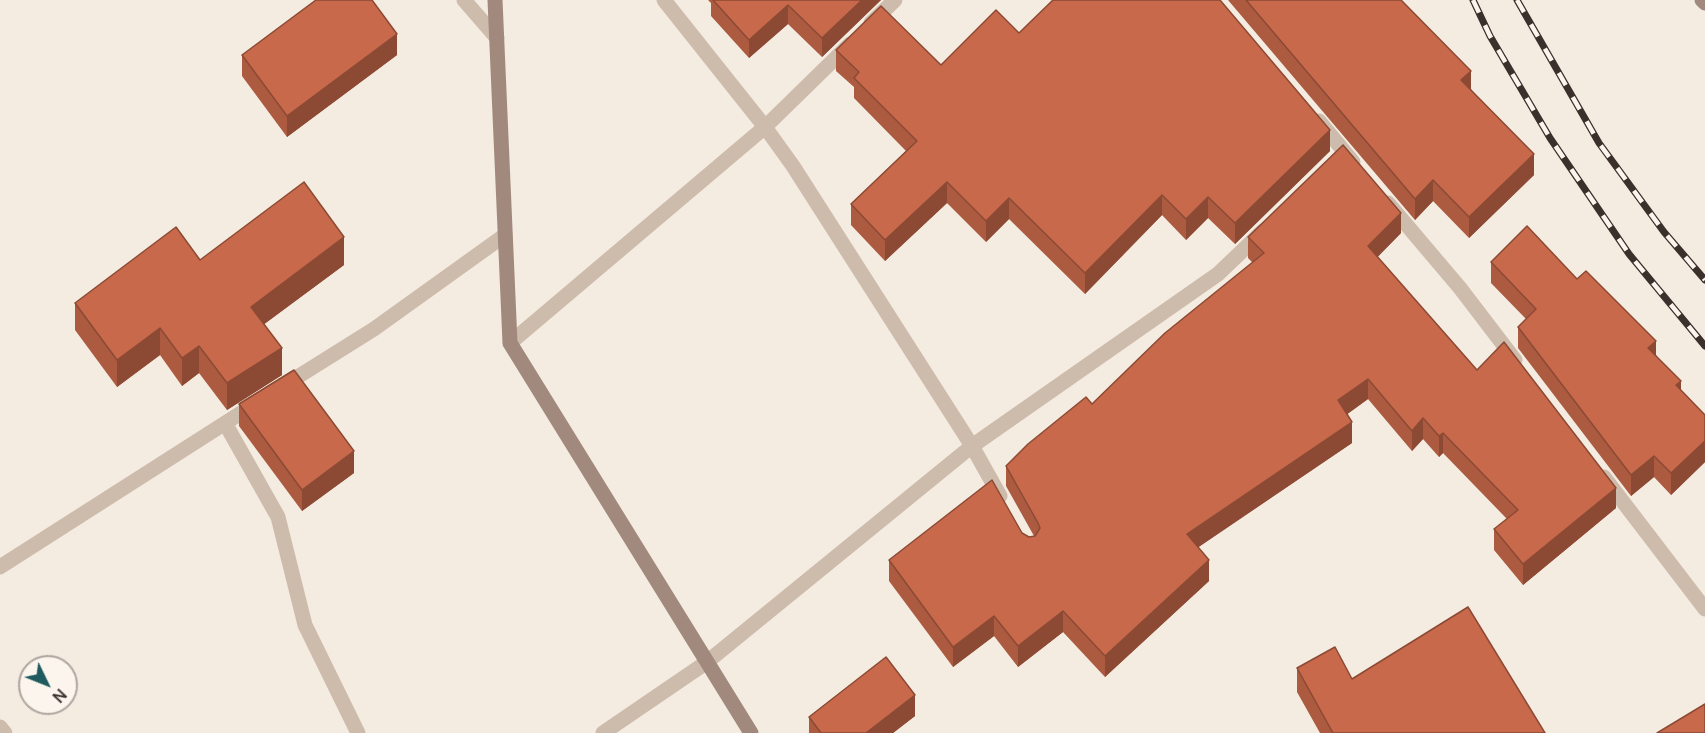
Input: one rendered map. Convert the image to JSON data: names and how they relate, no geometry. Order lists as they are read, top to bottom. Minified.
{"north":"bottom right"}
